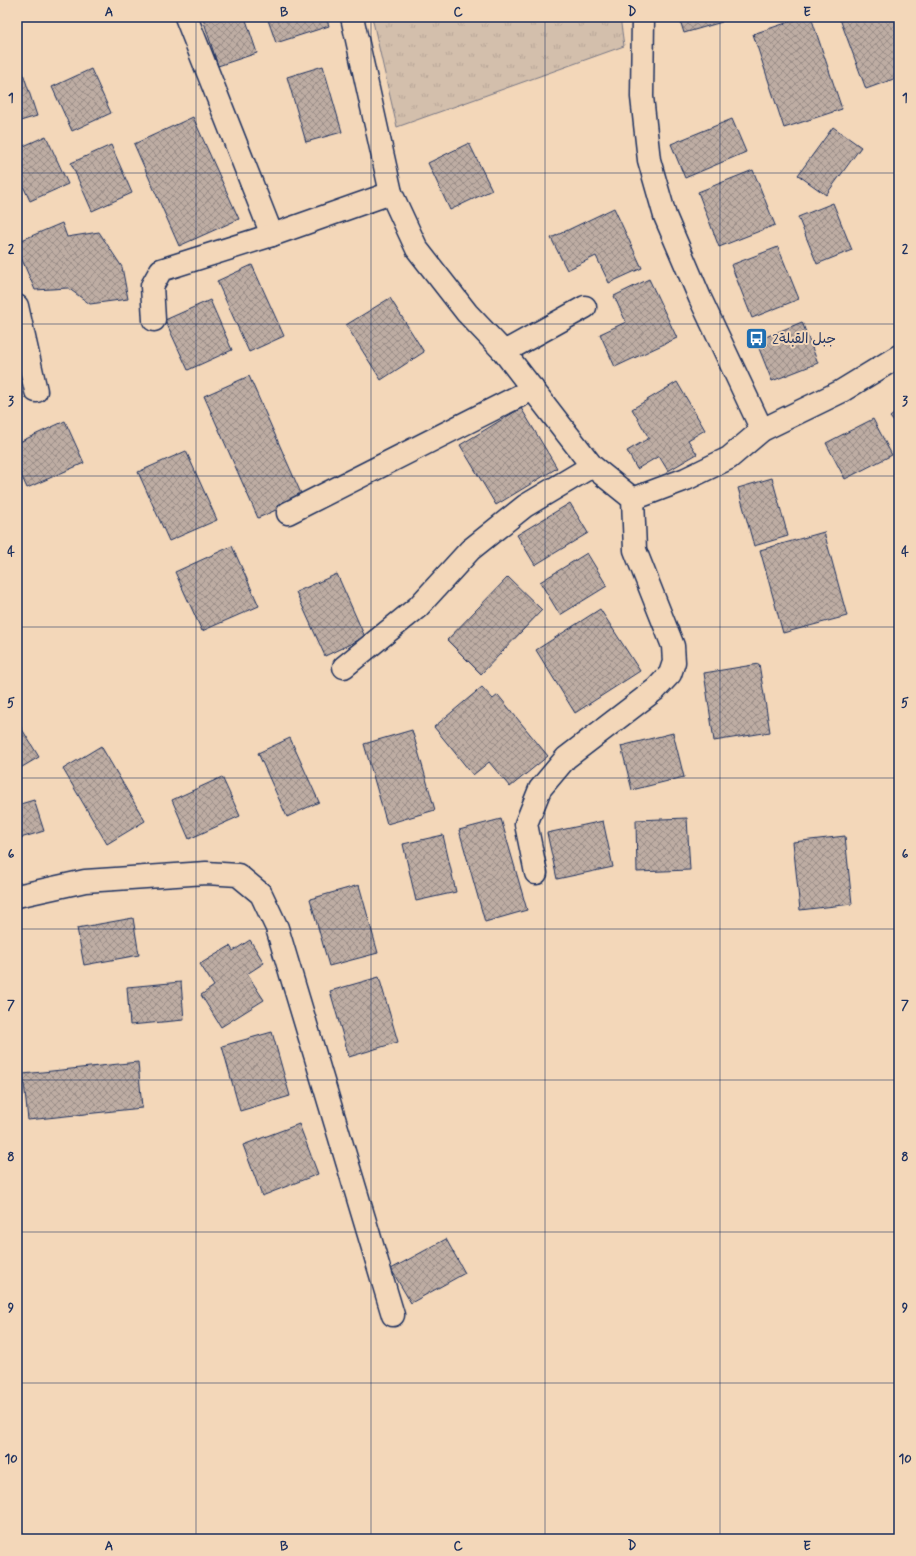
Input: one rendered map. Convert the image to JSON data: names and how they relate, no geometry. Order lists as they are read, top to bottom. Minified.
{"places":{"bus stop":["جبل القبلة2"]},"grid":{"columns":["A","B","C","D","E"],"rows":["1","2","3","4","5","6","7","8","9","10"]}}
